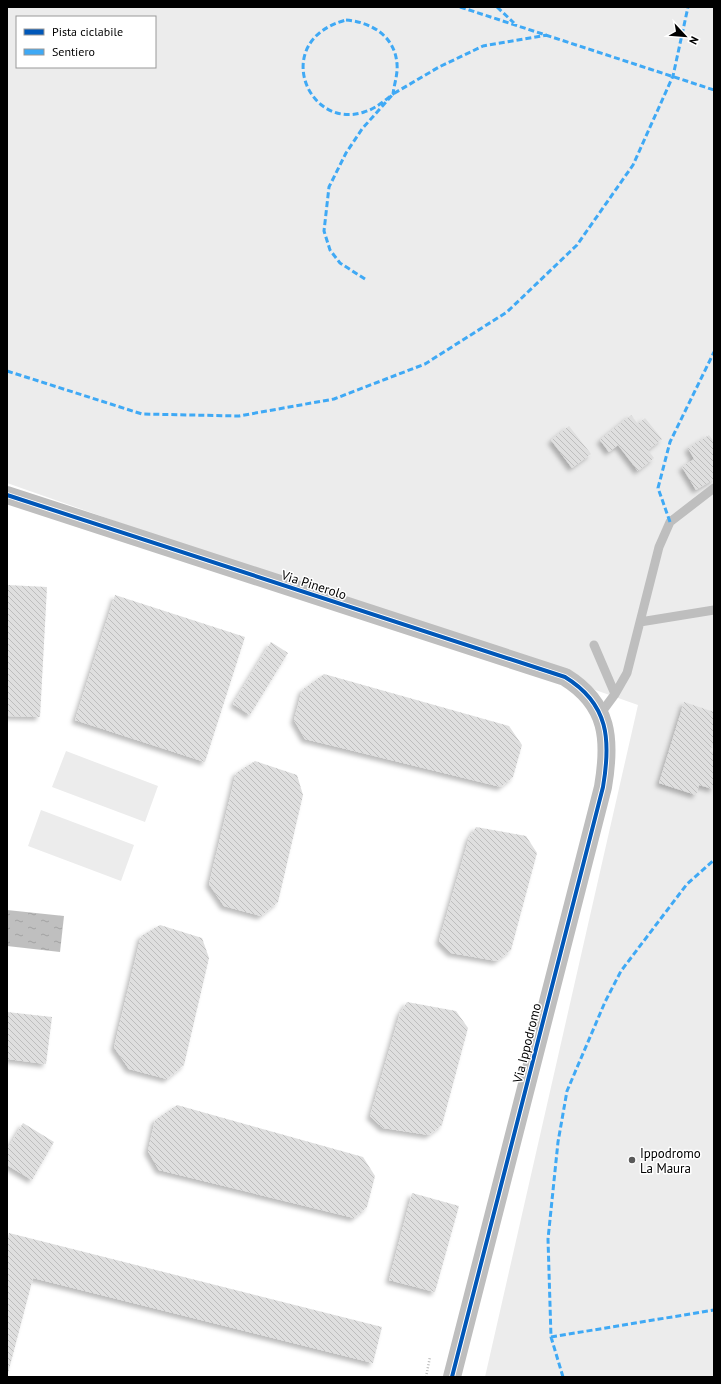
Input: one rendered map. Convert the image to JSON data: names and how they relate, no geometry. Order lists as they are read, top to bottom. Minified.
{"streets":{"street":["Via Pinerolo","Via Ippodromo"]},"crossings":[["Via Pinerolo","Via Ippodromo"]],"places":["Ippodromo La Maura"],"legend":["Pista ciclabile","Sentiero"],"north":"bottom right"}
